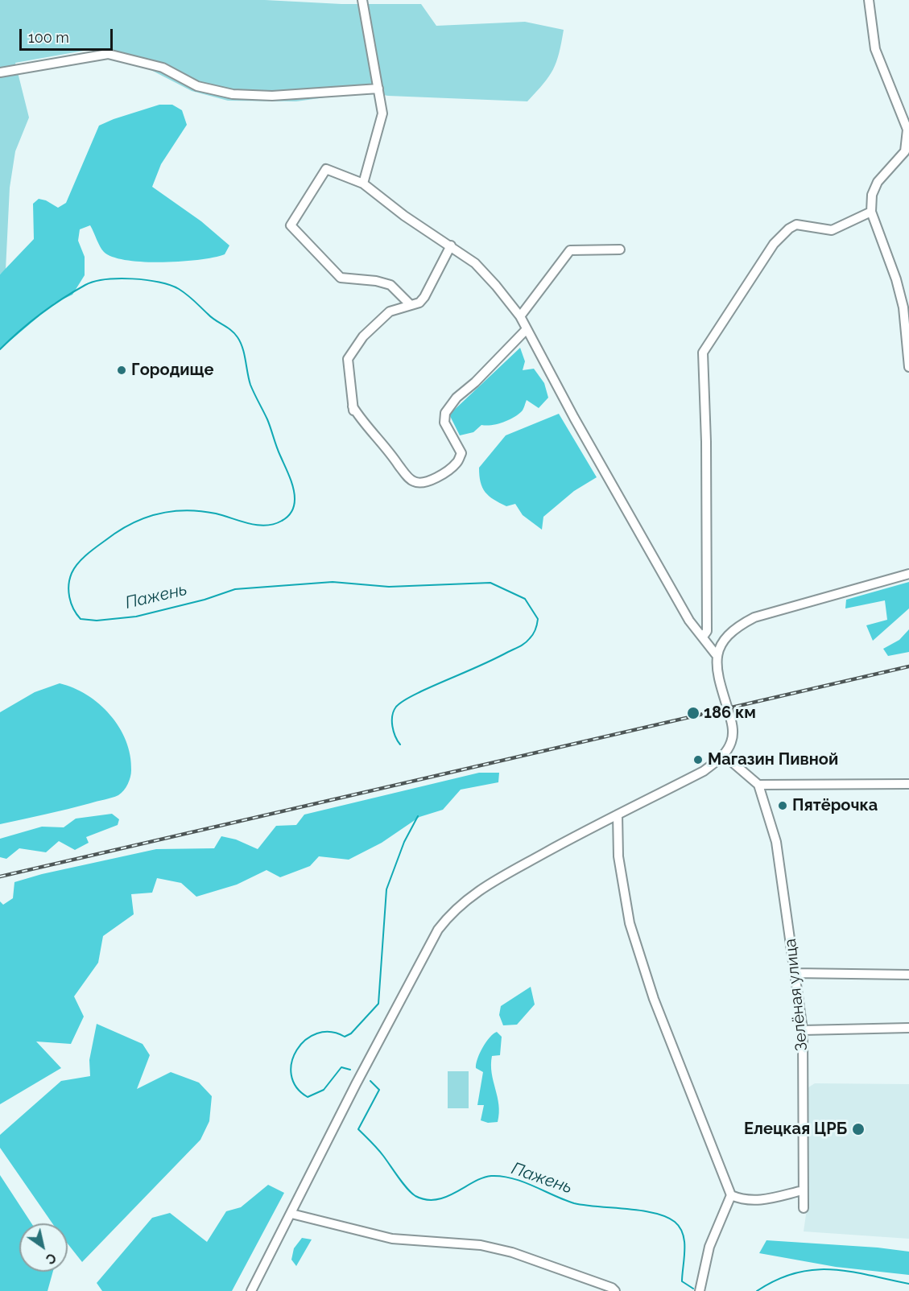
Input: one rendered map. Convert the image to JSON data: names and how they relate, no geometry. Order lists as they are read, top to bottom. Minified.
{"streets":{"street":["Зелёная улица"]},"water":["Пажень"],"places":["Городище","186 км","Магазин Пивной","Пятёрочка","Елецкая ЦРБ"],"scale_bar":"100 m","north":"bottom right"}
